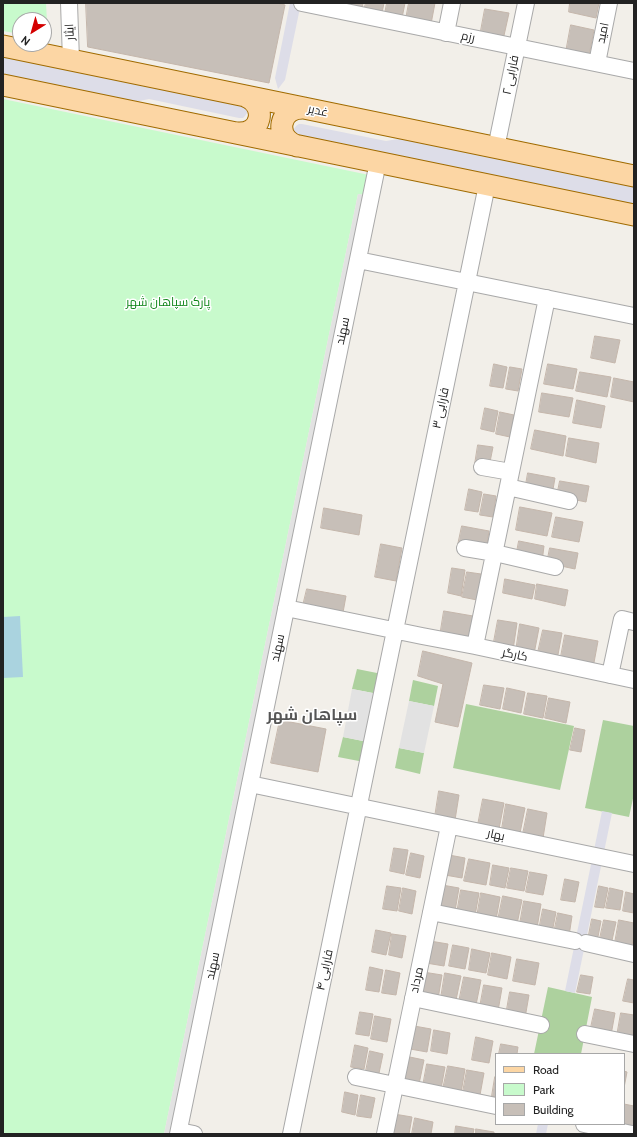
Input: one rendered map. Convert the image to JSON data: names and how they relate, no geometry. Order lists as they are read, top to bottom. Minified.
{"streets":{"main road":["غدیر"],"street":["ایثار","امید","رزم","فارابی ۲","سهند","فارابی ۳","کارگر","بهار","فارابی ۴","مرداد"]},"crossings":[["ایثار","غدیر"],["امید","رزم"],["رزم","فارابی ۲"],["فارابی ۲","غدیر"],["سهند","کارگر"],["سهند","بهار"],["فارابی ۳","کارگر"],["فارابی ۳","بهار"],["فارابی ۳","فارابی ۴"],["بهار","فارابی ۴"],["بهار","مرداد"]],"districts":["سپاهان شهر"],"parks":["پارک سپاهان شهر"],"legend":["Road","Park","Building"],"north":"bottom left"}
